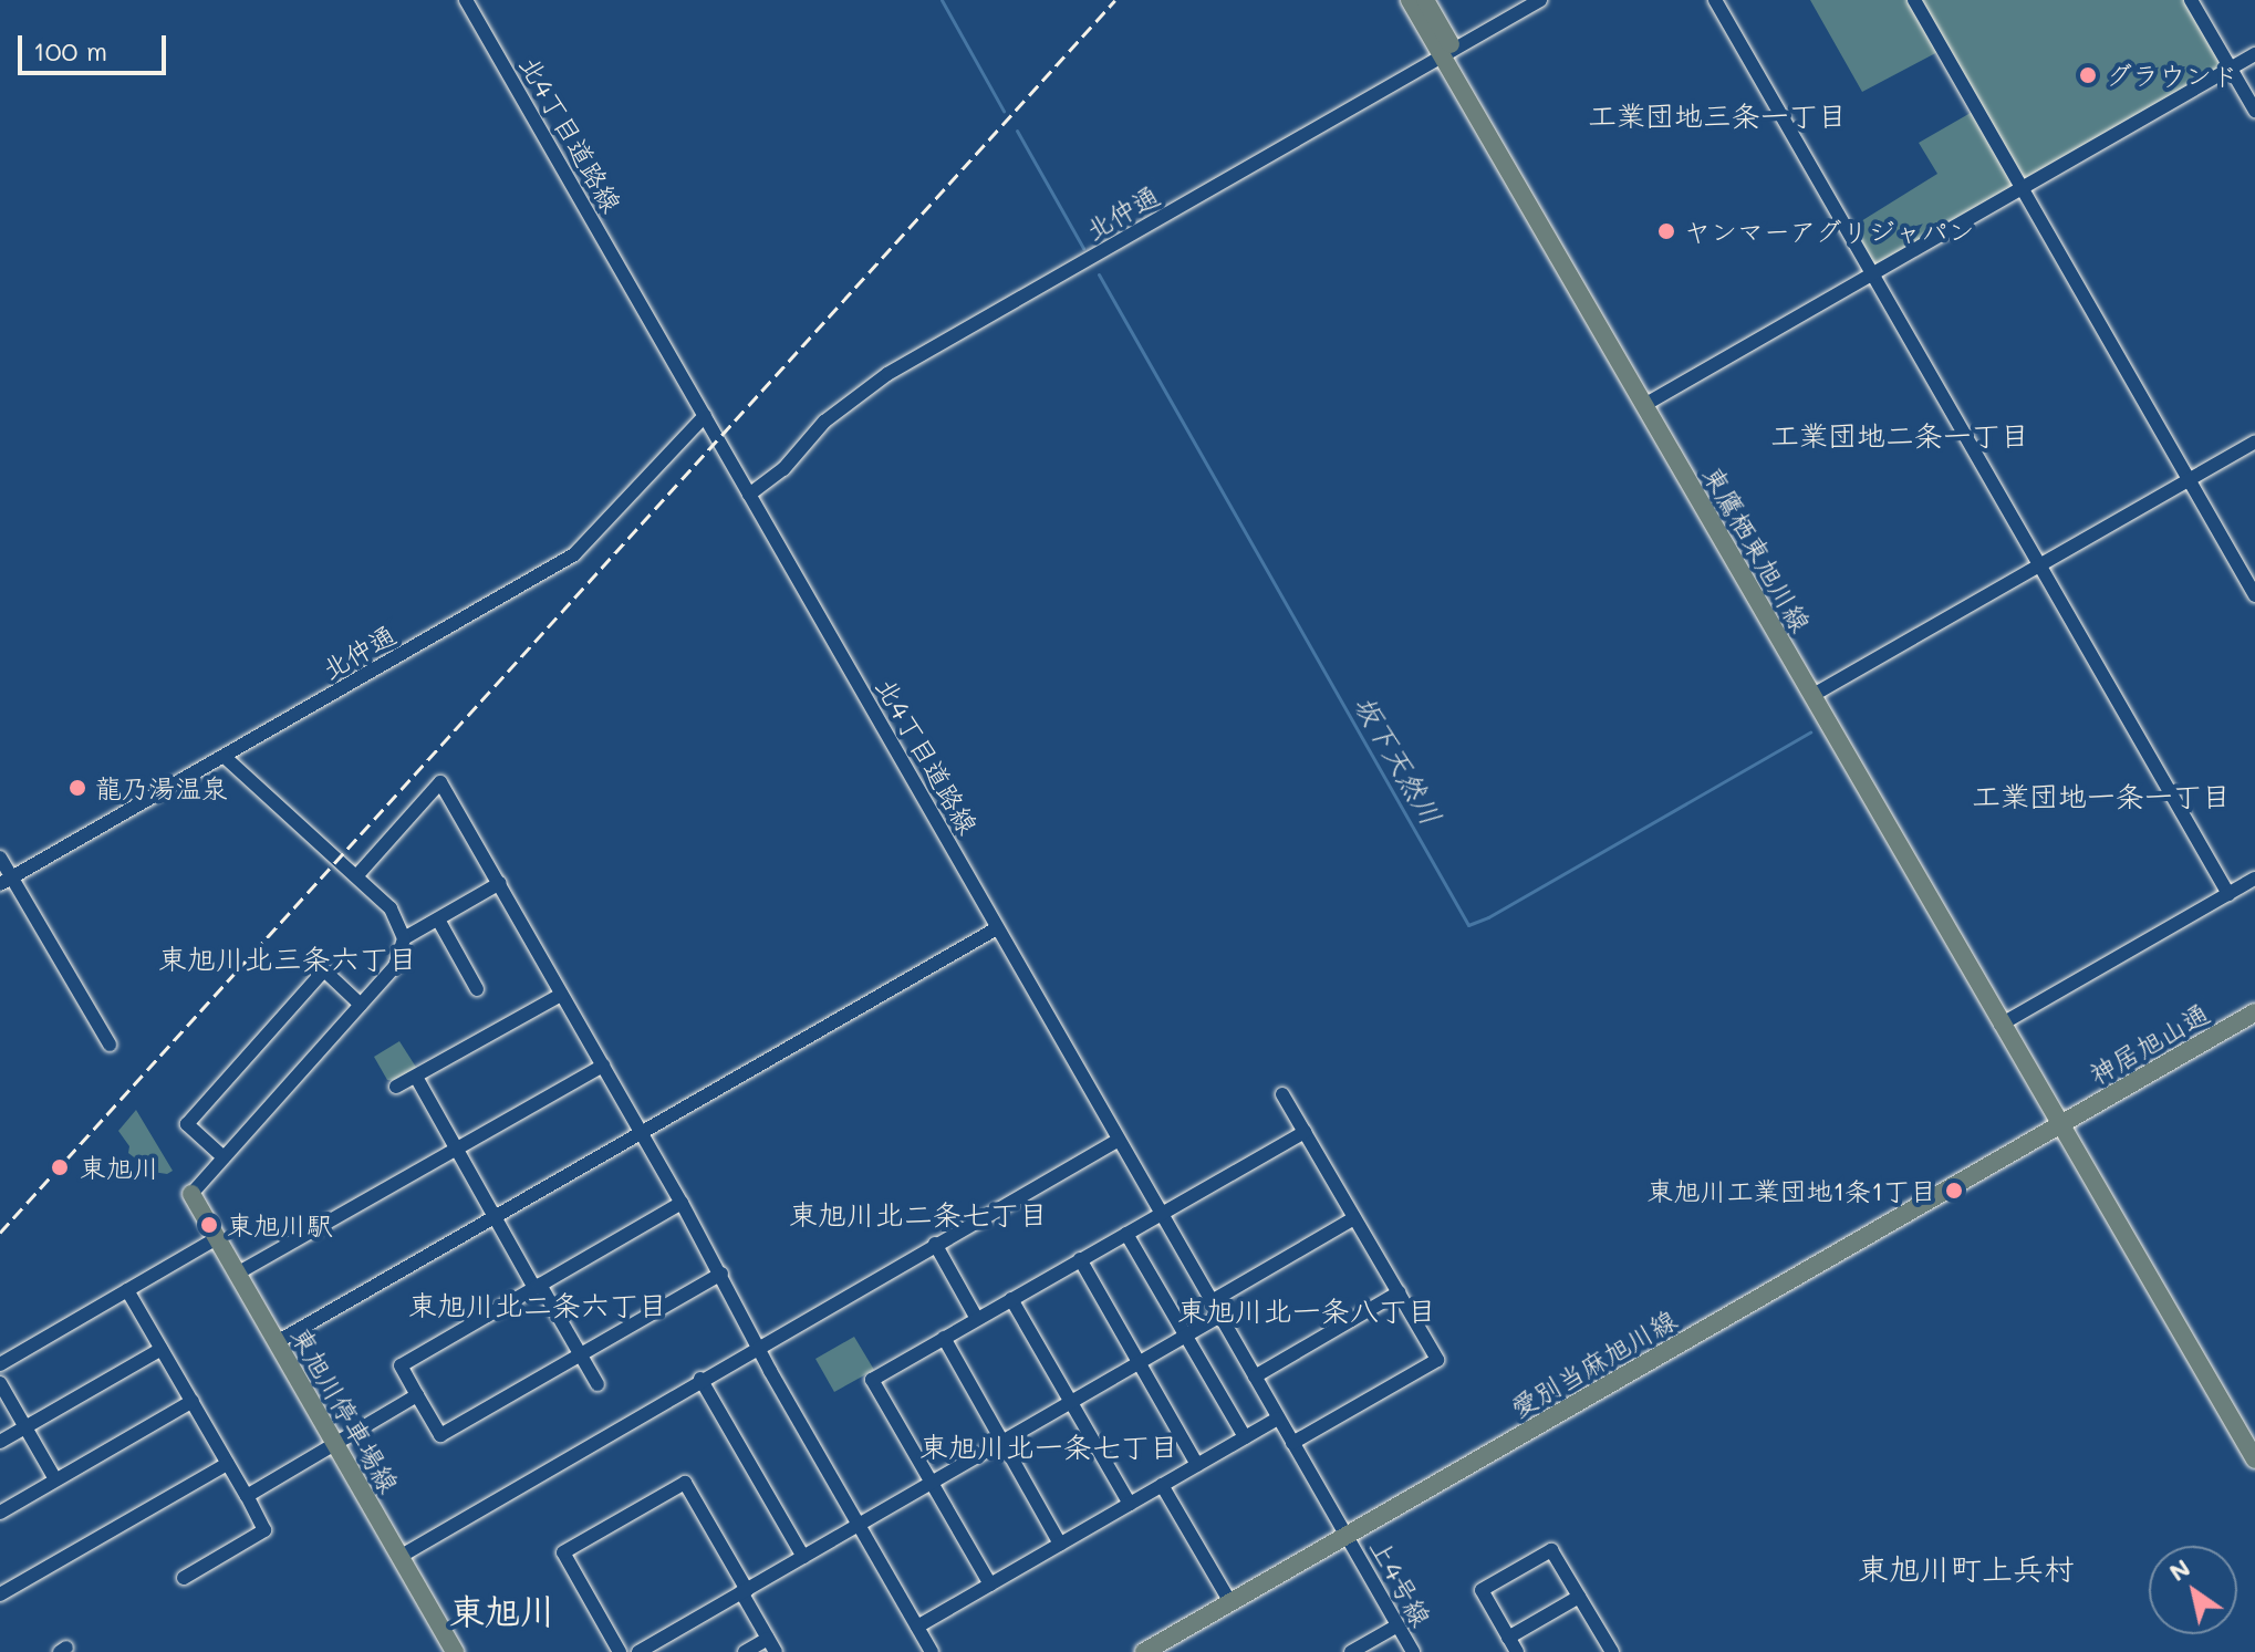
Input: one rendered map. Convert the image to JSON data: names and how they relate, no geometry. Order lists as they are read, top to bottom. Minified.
{"streets":{"main road":["東鷹栖東旭川線","神居旭山通","愛別当麻旭川線","東旭川停車場線"],"street":["北4丁目道路線","北仲通","上4号線"]},"crossings":[["北4丁目道路線","北仲通"],["北4丁目道路線","愛別当麻旭川線"],["北4丁目道路線","上4号線"],["北仲通","東鷹栖東旭川線"],["東鷹栖東旭川線","神居旭山通"],["東鷹栖東旭川線","愛別当麻旭川線"],["神居旭山通","愛別当麻旭川線"],["愛別当麻旭川線","上4号線"]],"districts":["工業団地三条一丁目","工業団地二条一丁目","工業団地一条一丁目","東旭川北三条六丁目","東旭川北二条七丁目","東旭川北二条六丁目","東旭川北一条八丁目","東旭川北一条七丁目","東旭川町上兵村","東旭川"],"water":["坂下天然川"],"places":["グラウンド","ヤンマーアグリジャパン","龍乃湯温泉","東旭川","東旭川工業団地1条1丁目","東旭川駅"],"scale_bar":"100 m","north":"top left"}
